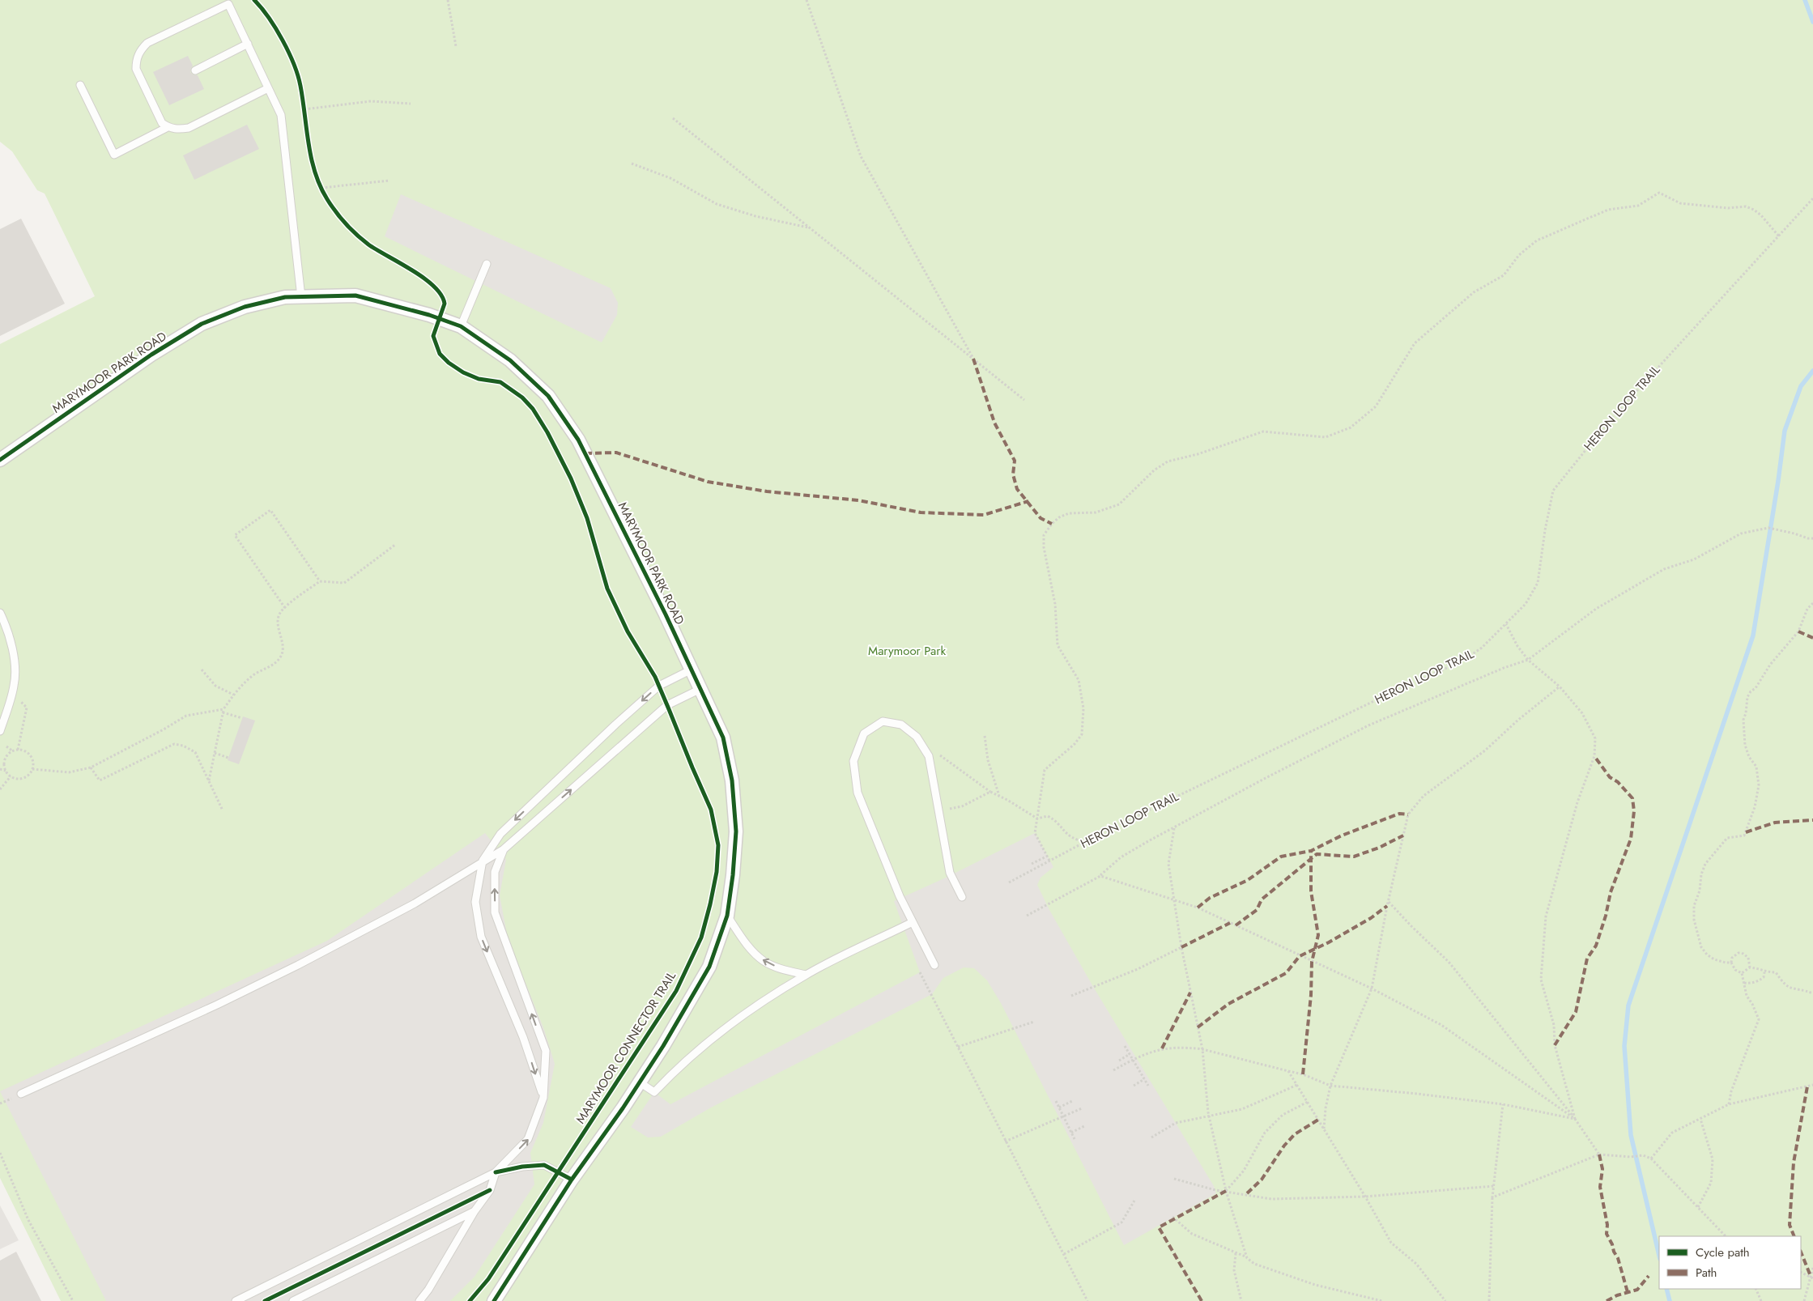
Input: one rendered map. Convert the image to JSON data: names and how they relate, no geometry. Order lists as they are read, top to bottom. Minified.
{"streets":{"street":["MARYMOOR PARK ROAD"],"path":["HERON LOOP TRAIL"],"cycle path":["MARYMOOR CONNECTOR TRAIL"]},"parks":["Marymoor Park"],"legend":["Cycle path","Path"]}
